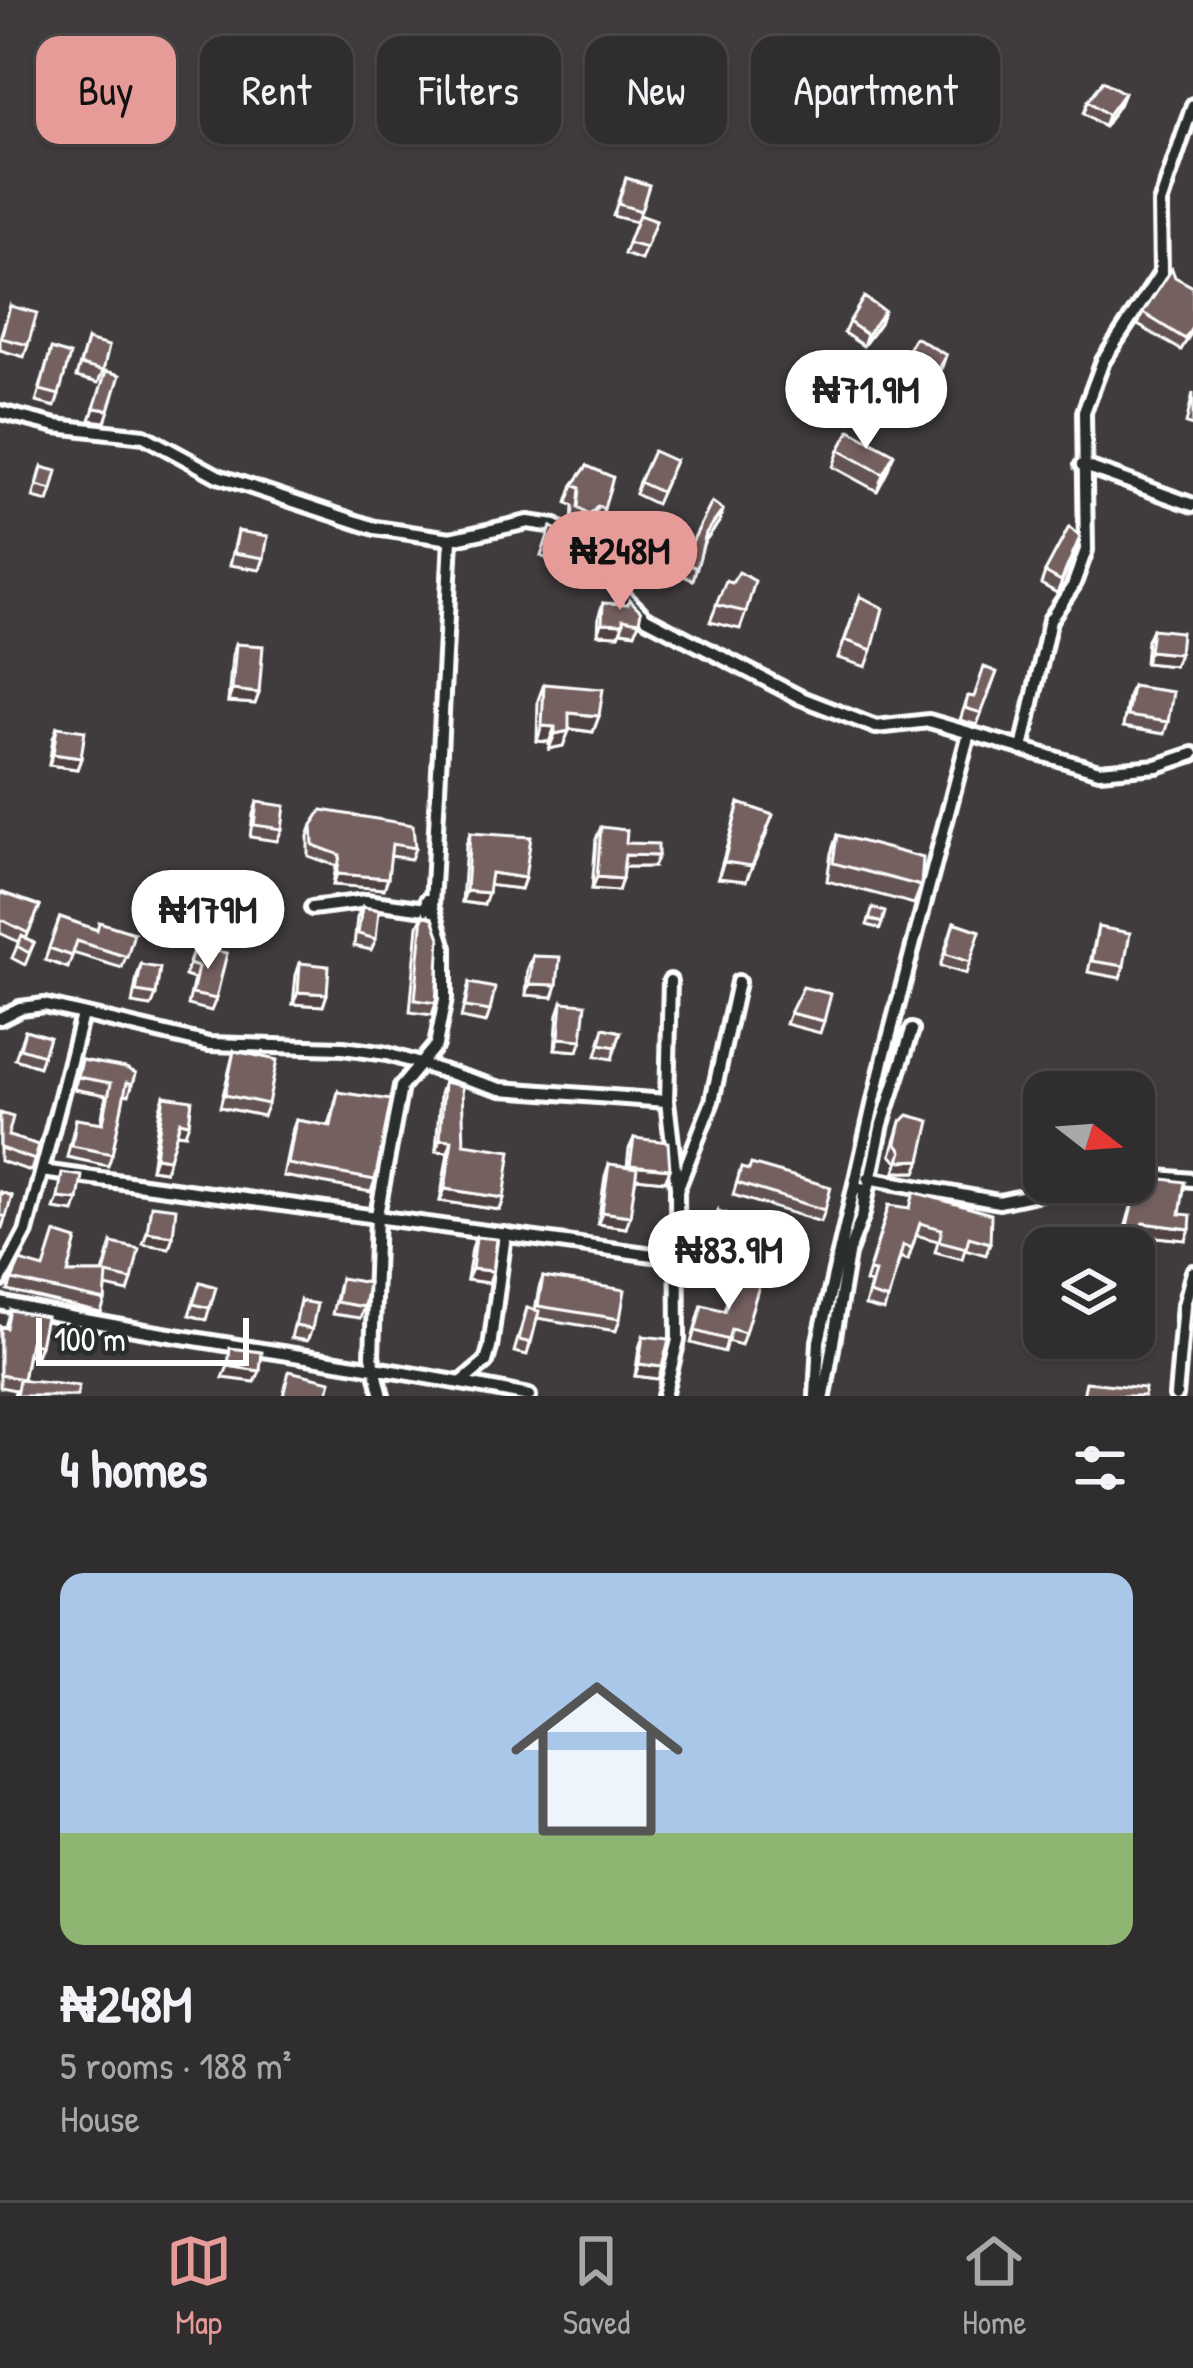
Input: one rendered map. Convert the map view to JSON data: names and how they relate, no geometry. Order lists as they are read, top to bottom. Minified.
{"scale_bar":"100 m","north":"right","page":{"chip":["Buy","Rent","Filters","New","Apartment"],"price":["₦71.9M","₦248M","₦179M","₦83.9M"],"scale":"100 m","heading":"4 homes","list":[{"name":"₦248M","note":"5 rooms · 188 m² · House"}],"tabs":["Map","Saved","Home"]}}
